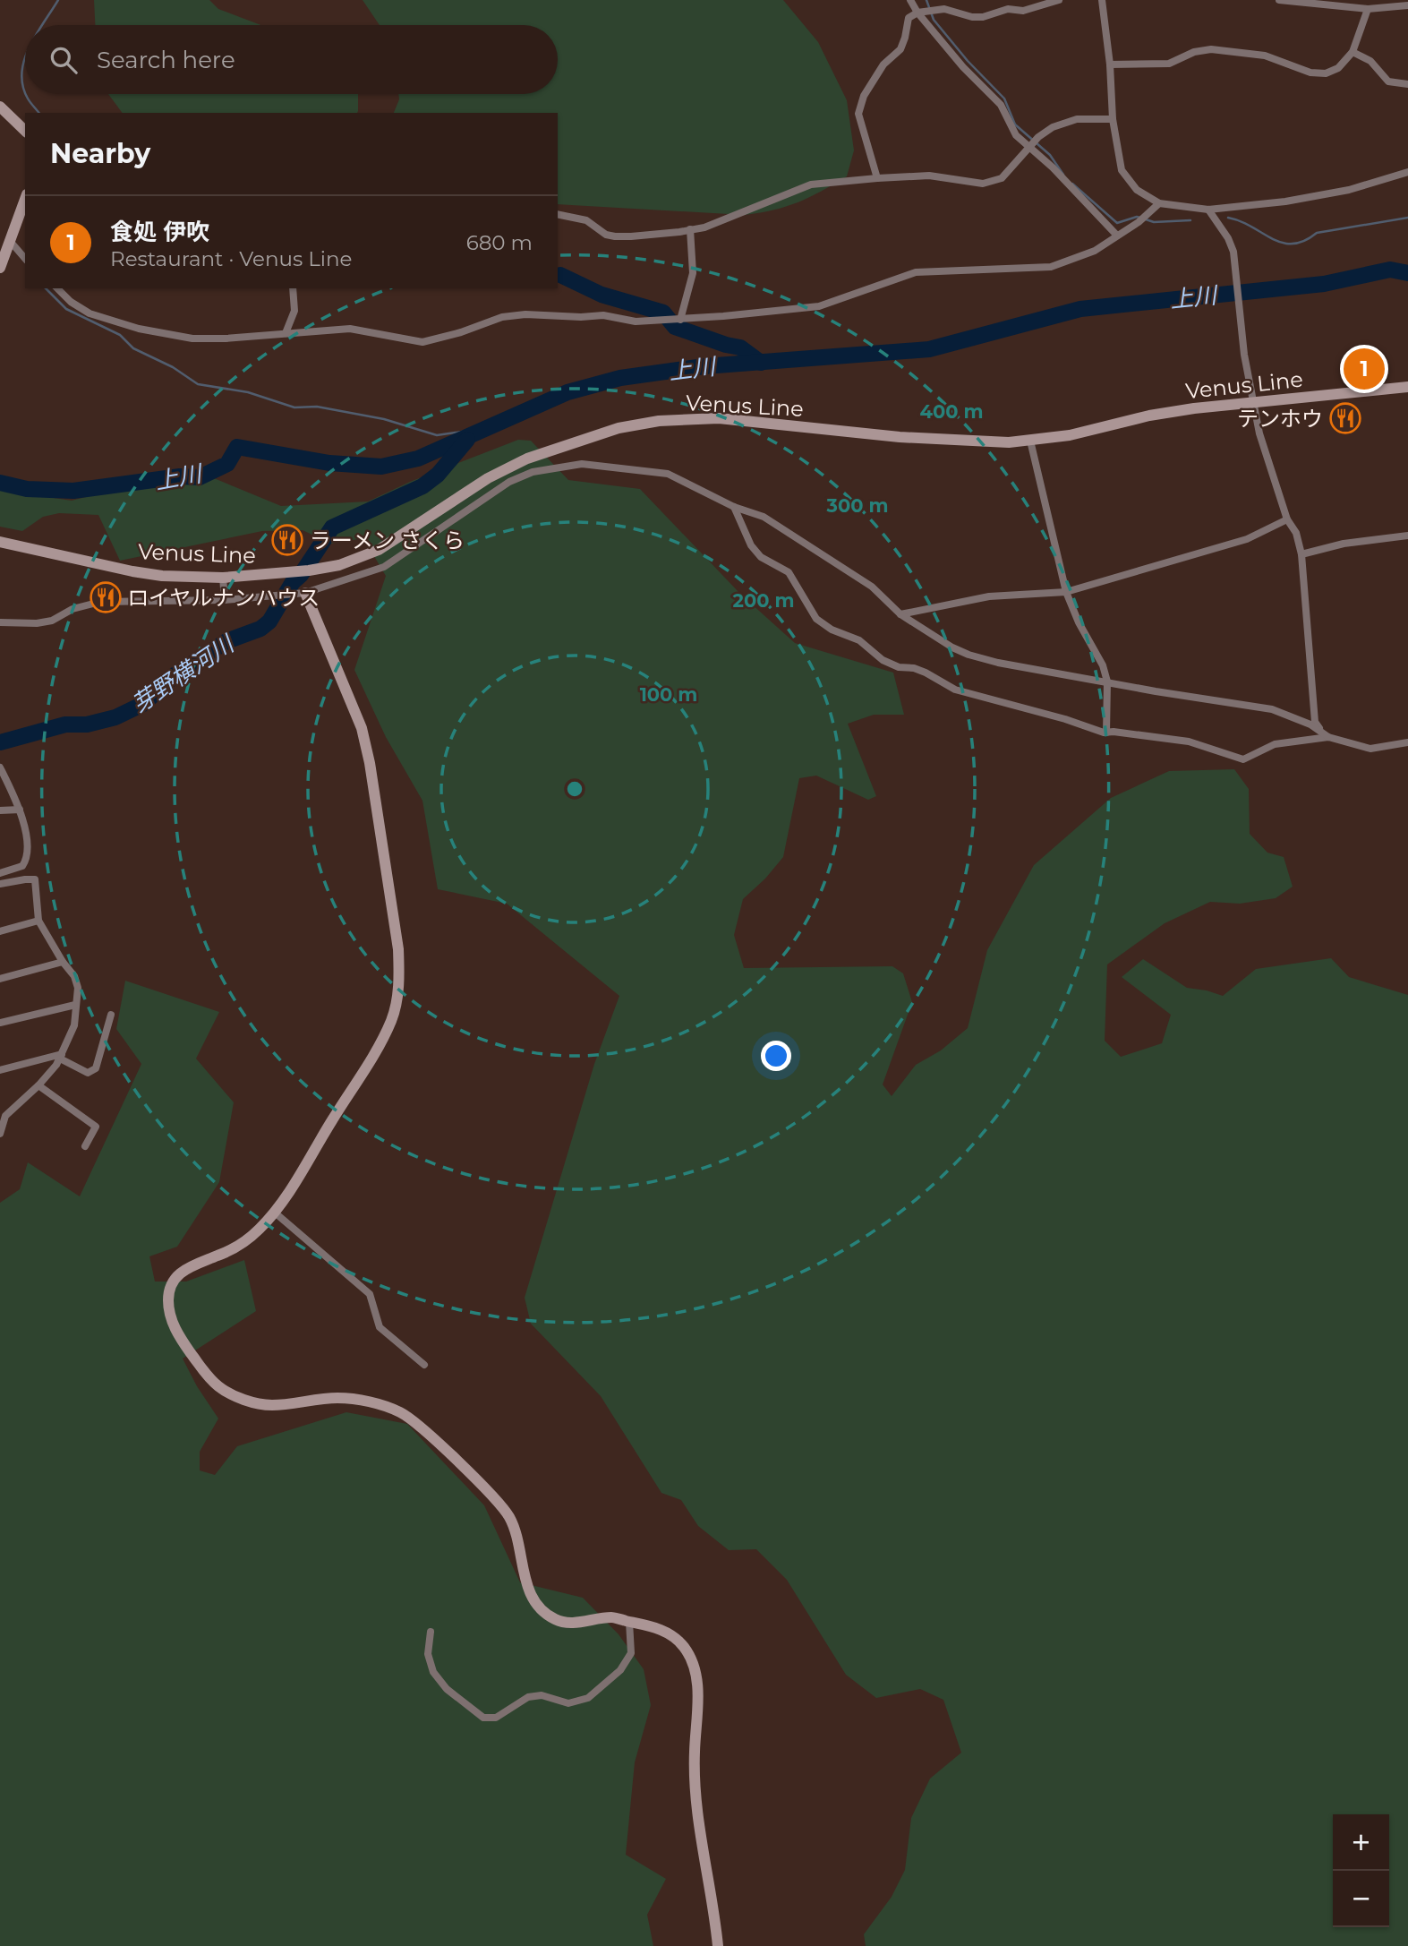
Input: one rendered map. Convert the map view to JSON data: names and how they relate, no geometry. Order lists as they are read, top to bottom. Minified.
{"streets":{"street":["Venus Line"]},"water":["上川","芽野横河川"],"places":{"restaurant":["テンホウ","ラーメン さくら","ロイヤルナンハウス"]},"page":{"search":"Search here","heading":"Nearby","list":[{"mark":"1","name":"食処 伊吹","note":"Restaurant · Venus Line","value":"680 m"}],"pins":"1","map_buttons":["+","−"]},"rings":["400 m","300 m","200 m","100 m"]}
